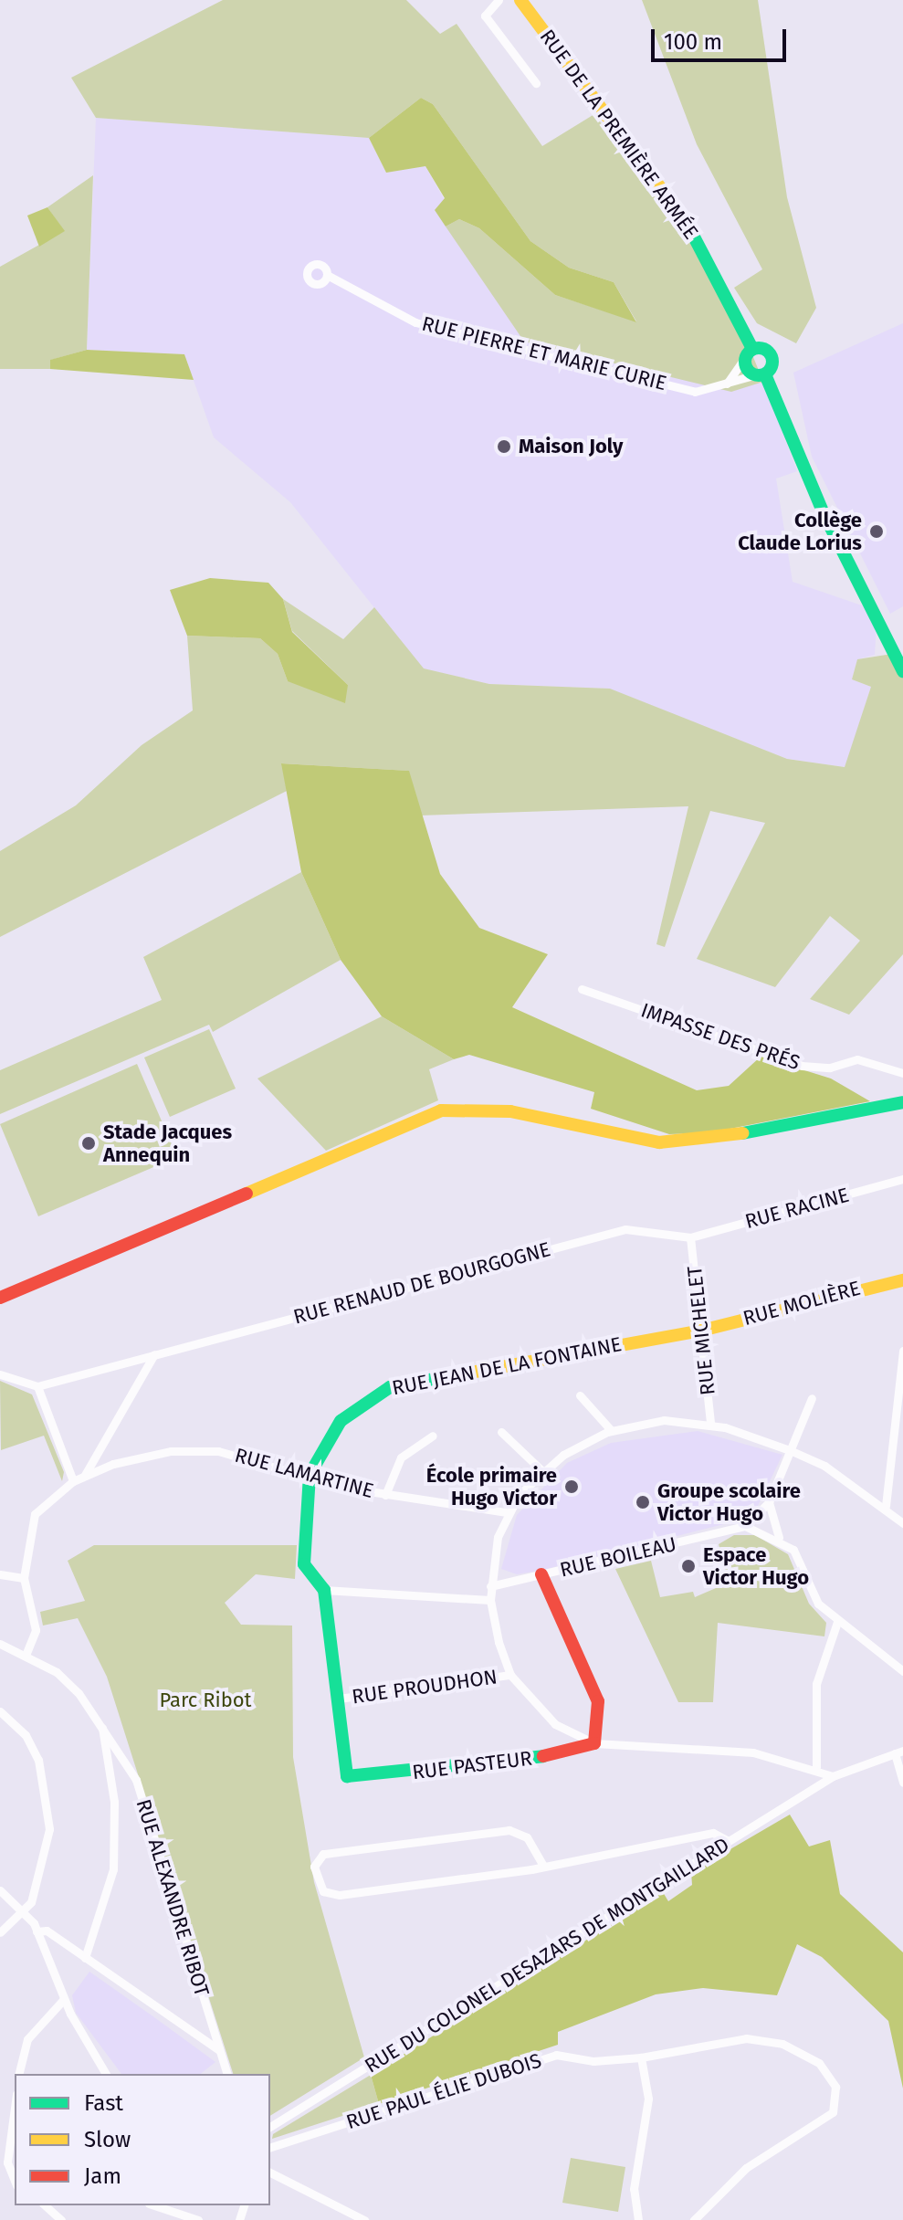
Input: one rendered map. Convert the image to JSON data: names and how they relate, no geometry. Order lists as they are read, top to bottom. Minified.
{"streets":{"street":["RUE DE LA PREMIÈRE ARMÉE","RUE PIERRE ET MARIE CURIE","IMPASSE DES PRÉS","RUE RACINE","RUE RENAUD DE BOURGOGNE","RUE MOLIÈRE","RUE MICHELET","RUE JEAN DE LA FONTAINE","RUE LAMARTINE","RUE BOILEAU","RUE PROUDHON","RUE PASTEUR","RUE ALEXANDRE RIBOT","RUE DU COLONEL DESAZARS DE MONTGAILLARD","RUE PAUL ÉLIE DUBOIS"]},"crossings":[["RUE DE LA PREMIÈRE ARMÉE","RUE PIERRE ET MARIE CURIE"],["RUE RACINE","RUE RENAUD DE BOURGOGNE"],["RUE RACINE","RUE MICHELET"],["RUE RENAUD DE BOURGOGNE","RUE MICHELET"],["RUE MOLIÈRE","RUE MICHELET"],["RUE MOLIÈRE","RUE JEAN DE LA FONTAINE"],["RUE MICHELET","RUE JEAN DE LA FONTAINE"],["RUE JEAN DE LA FONTAINE","RUE LAMARTINE"],["RUE LAMARTINE","RUE ALEXANDRE RIBOT"],["RUE PROUDHON","RUE PASTEUR"]],"parks":["Parc Ribot"],"places":["Maison Joly","Collège Claude Lorius","Stade Jacques Annequin","École primaire Hugo Victor","Groupe scolaire Victor Hugo","Espace Victor Hugo"],"legend":["Fast","Slow","Jam"],"scale_bar":"100 m"}
